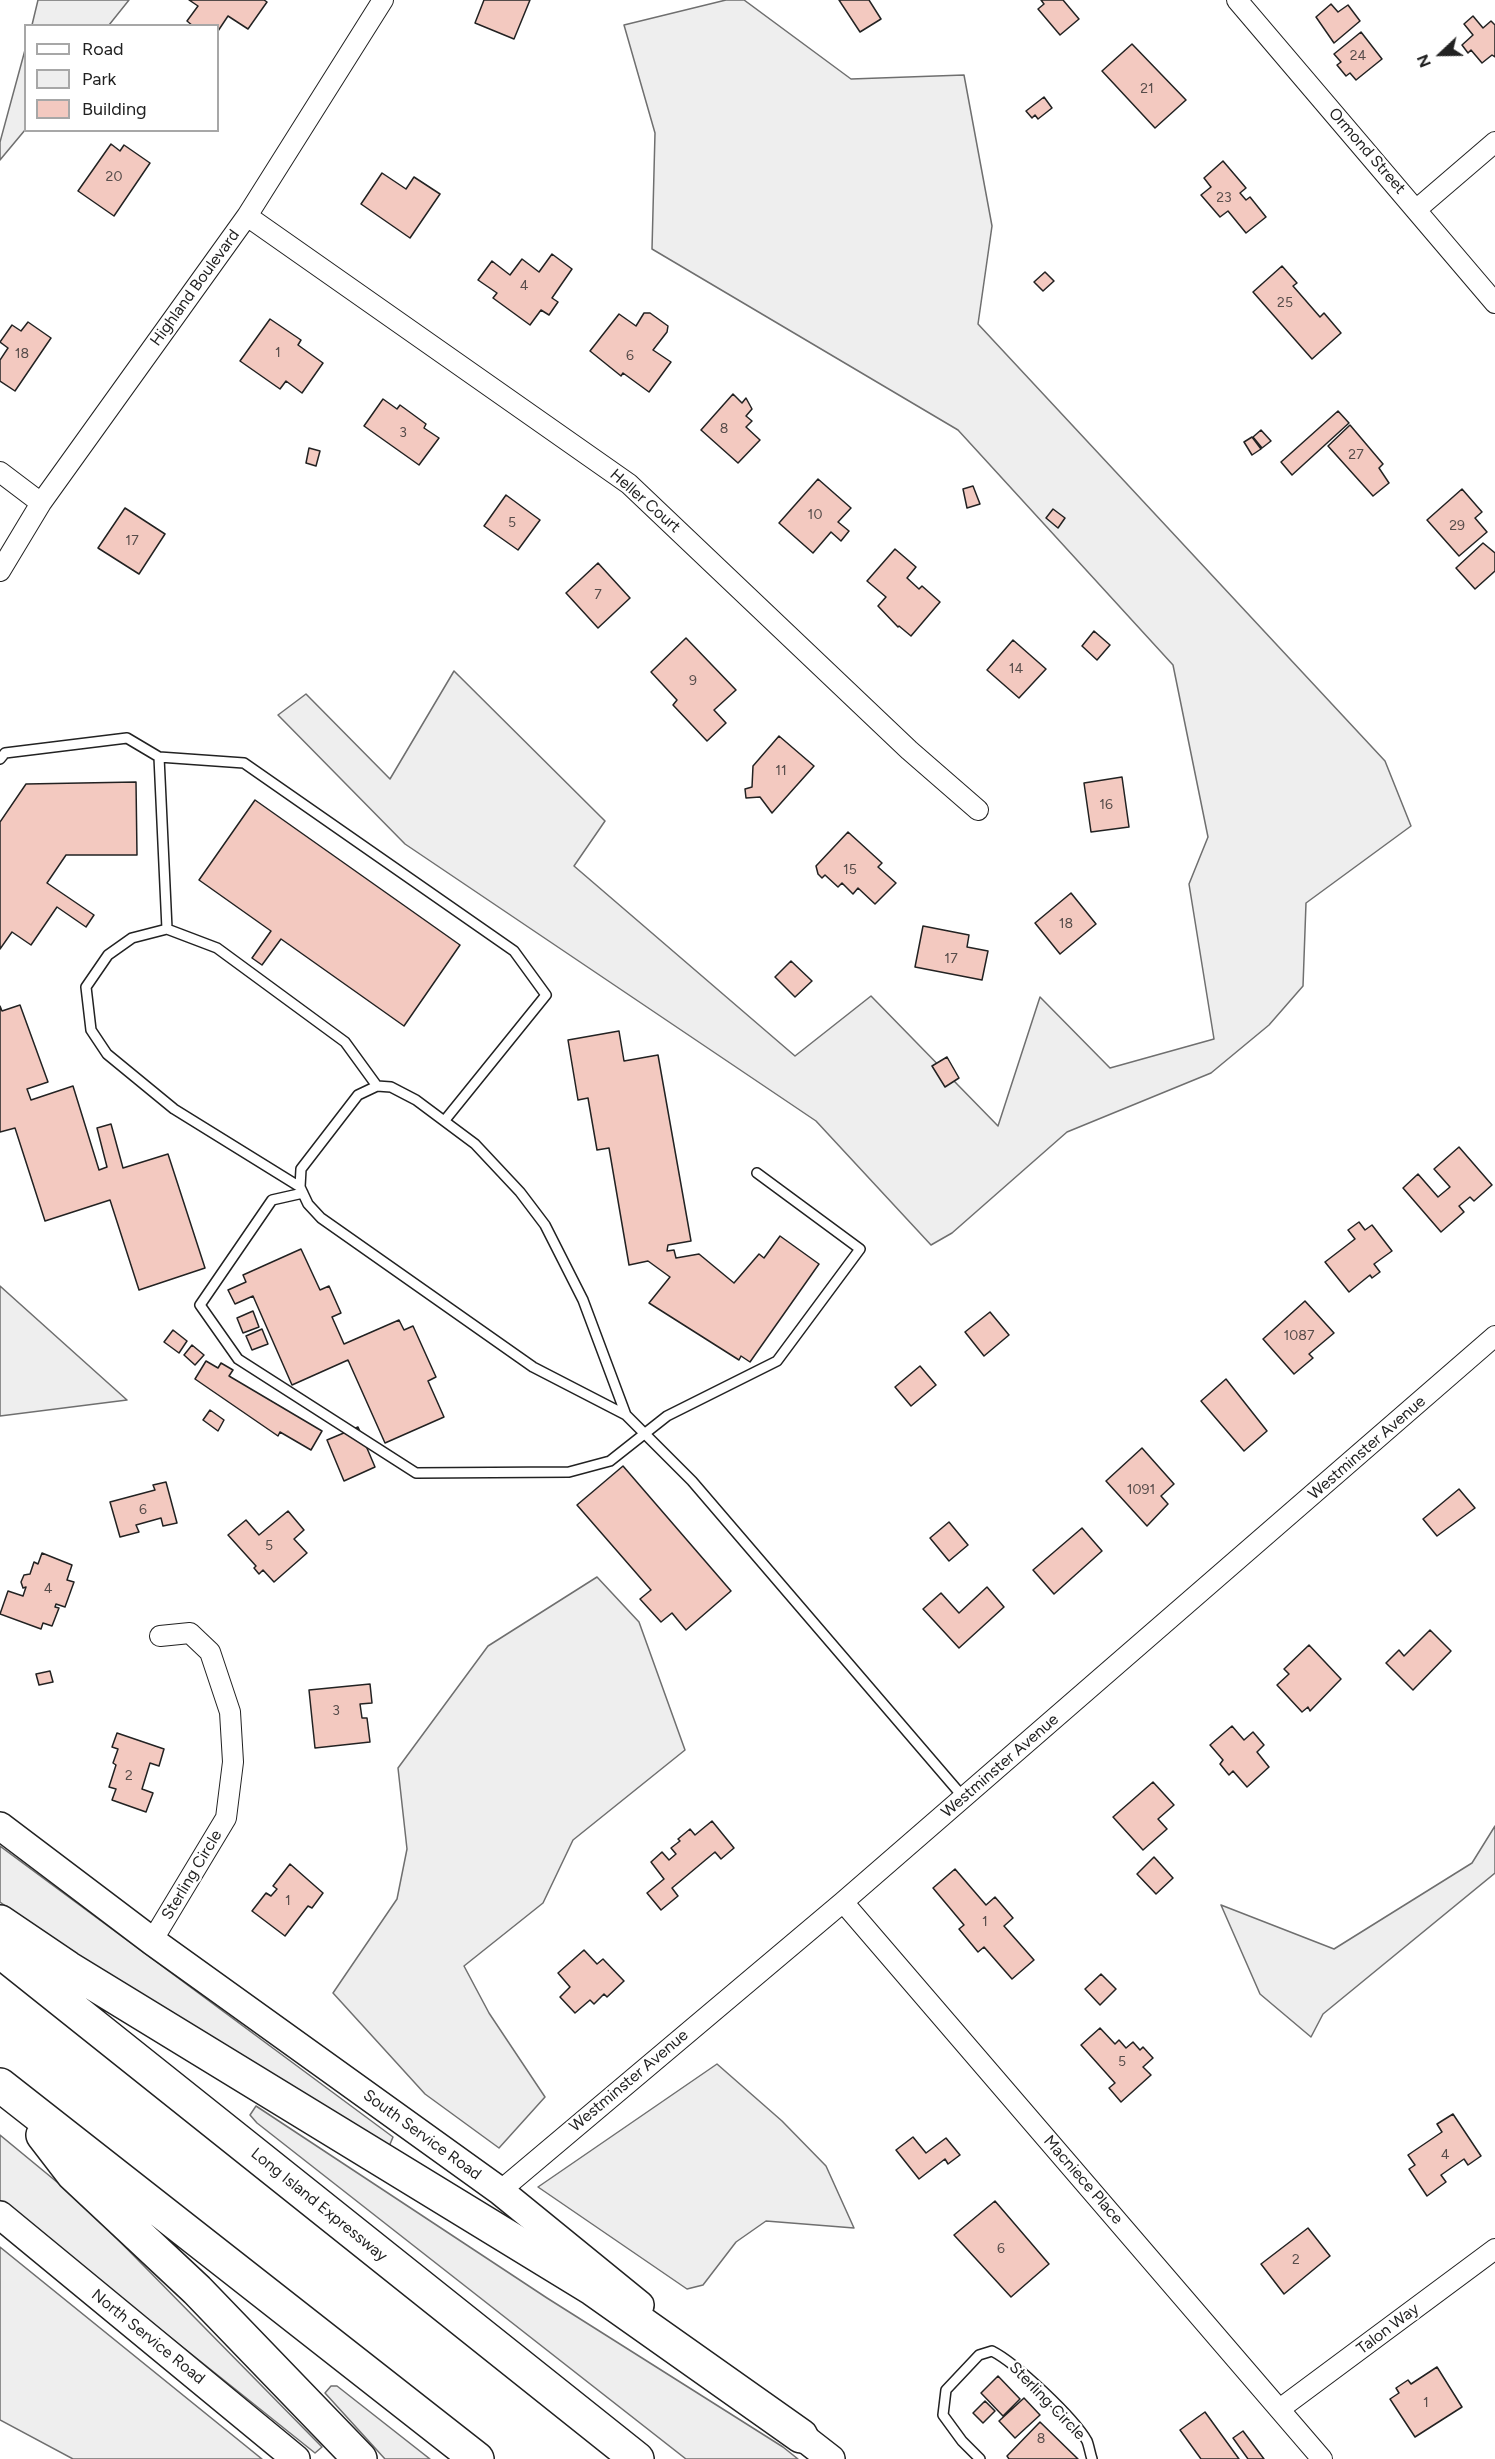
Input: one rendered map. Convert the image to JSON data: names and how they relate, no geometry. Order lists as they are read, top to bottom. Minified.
{"streets":{"highway":["Long Island Expressway"],"main road":["South Service Road","North Service Road"],"street":["Ormond Street","Highland Boulevard","Heller Court","Westminster Avenue","Sterling Circle","Macniece Place","Talon Way"]},"crossings":[["Highland Boulevard","Heller Court"],["Westminster Avenue","South Service Road"],["Westminster Avenue","Macniece Place"],["Sterling Circle","South Service Road"],["Macniece Place","Talon Way"]],"house_numbers":["24","21","20","23","4","25","1","18","6","8","3","27","10","5","29","17","7","14","9","11","16","15","18","17","1087","1091","6","5","4","3","2","1","1","5","4","6","2","1","8"],"legend":["Road","Park","Building"],"north":"left"}
